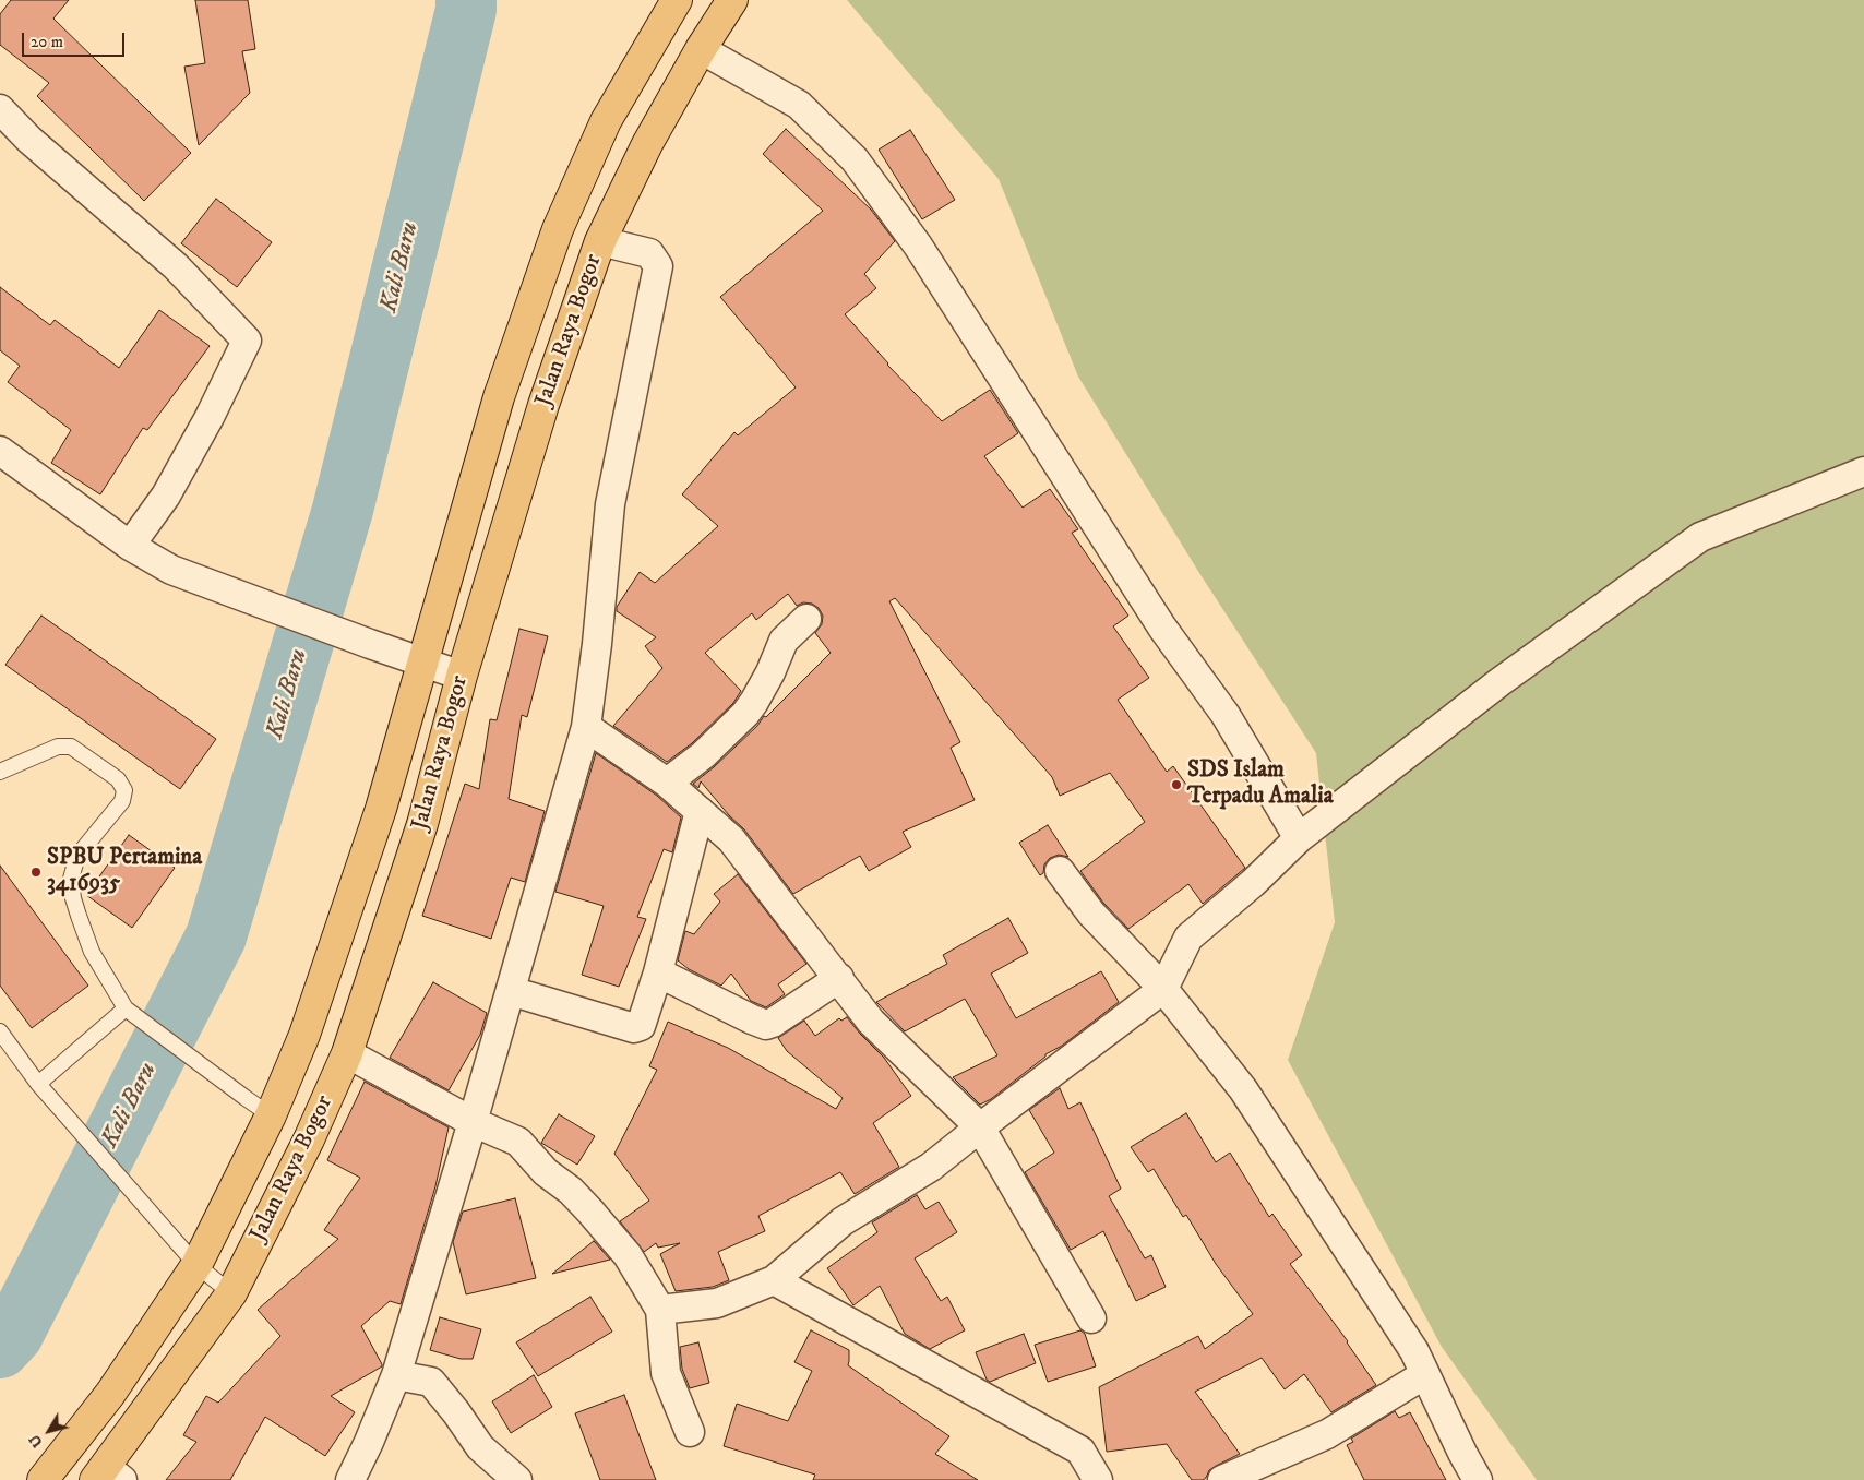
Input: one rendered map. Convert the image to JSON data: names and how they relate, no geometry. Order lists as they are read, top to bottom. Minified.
{"streets":{"highway":["Jalan Raya Bogor"]},"water":["Kali Baru"],"places":["SDS Islam Terpadu Amalia","SPBU Pertamina 3416935"],"scale_bar":"20 m","north":"bottom left"}
